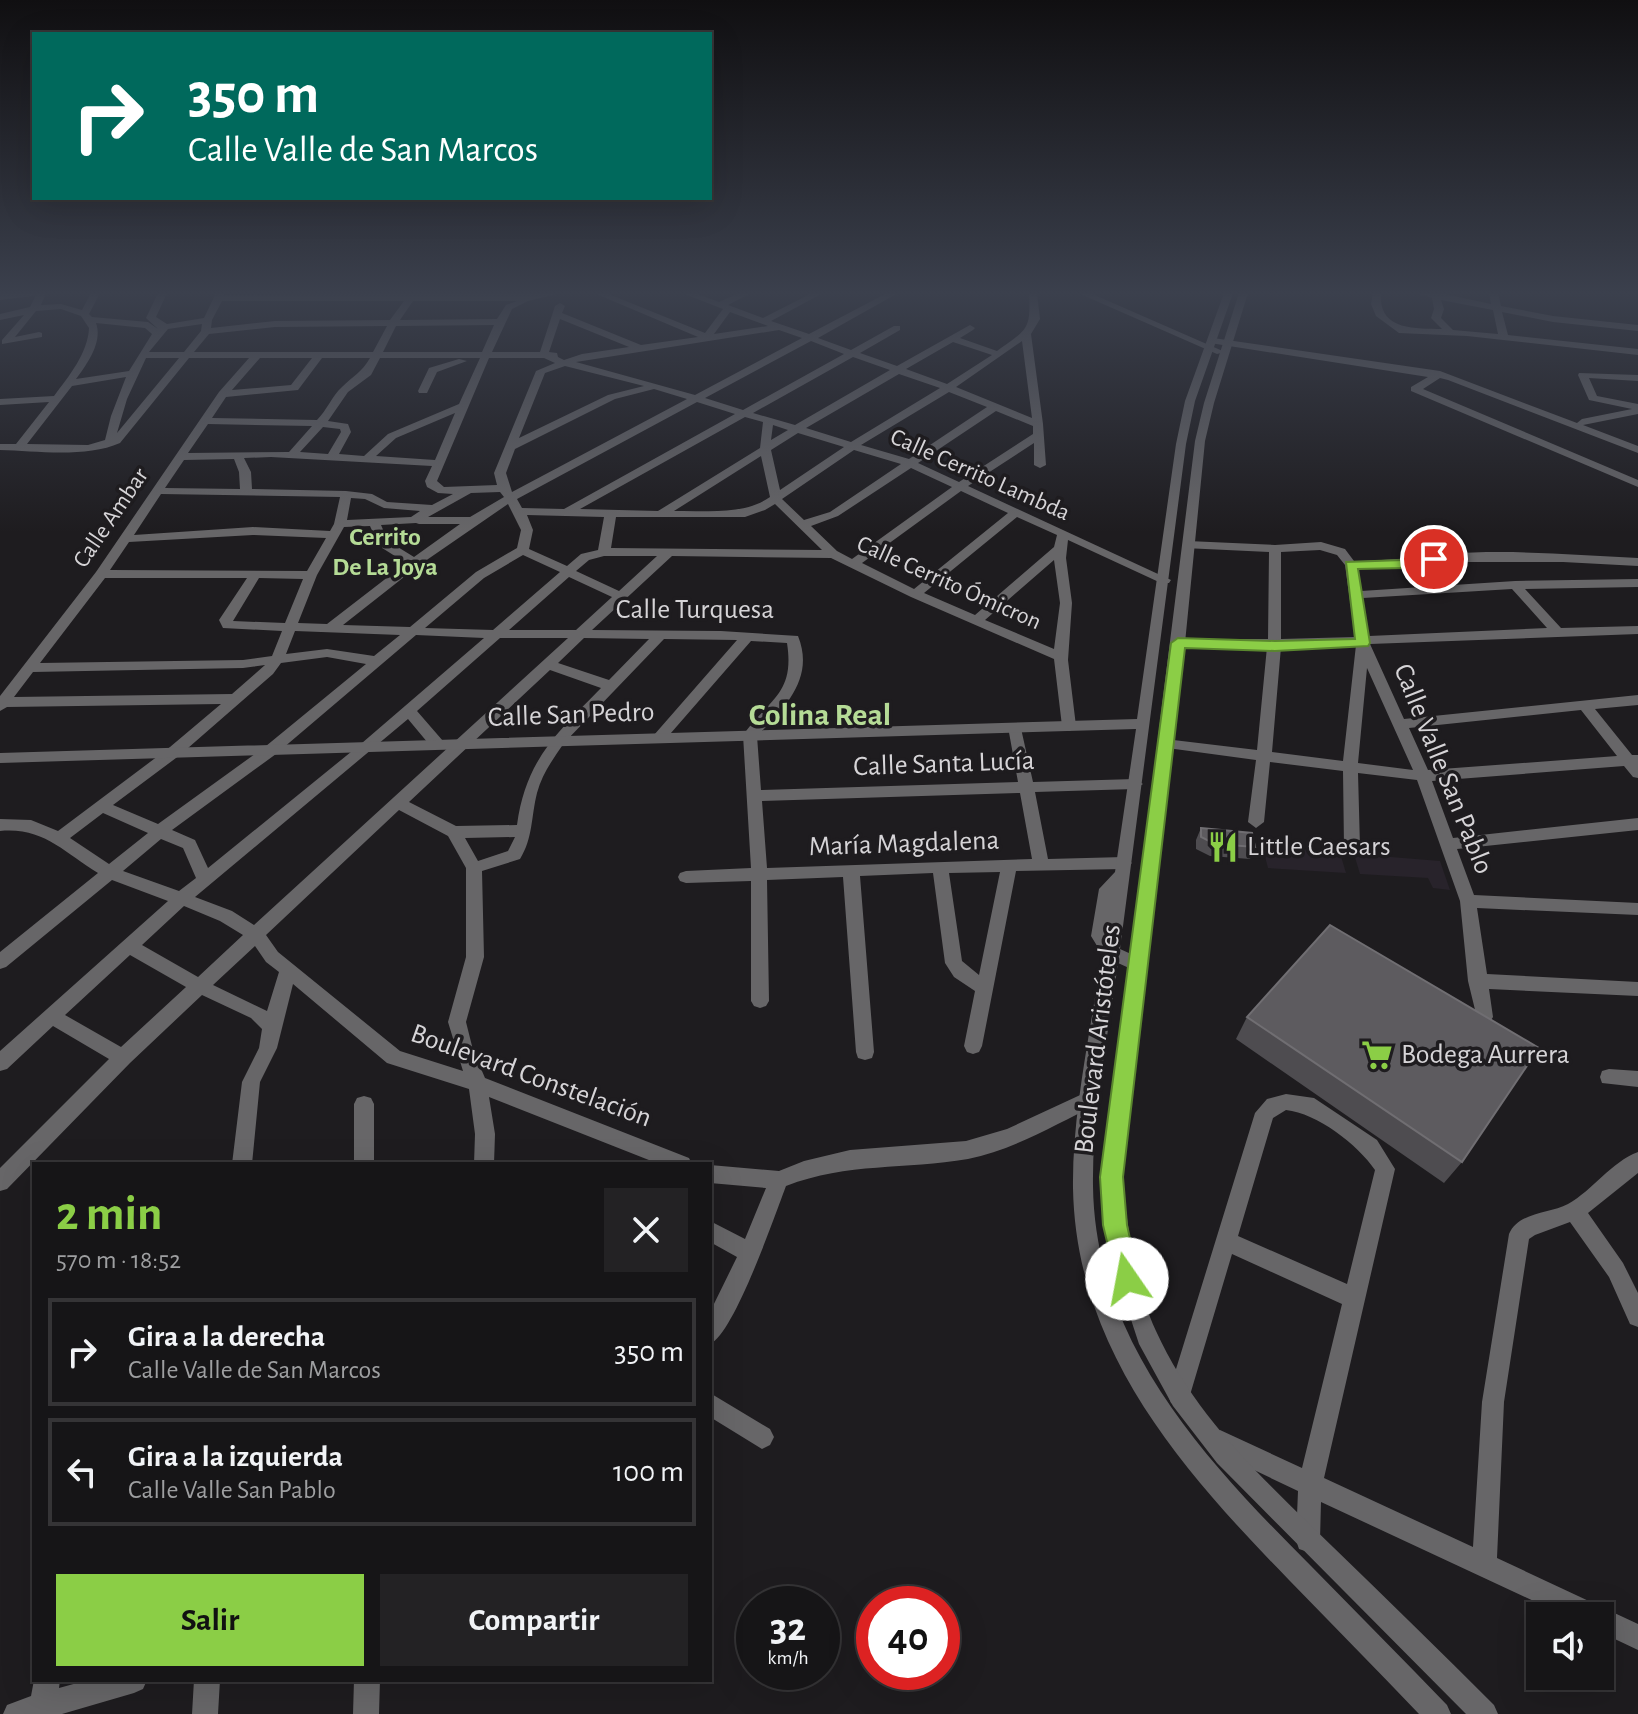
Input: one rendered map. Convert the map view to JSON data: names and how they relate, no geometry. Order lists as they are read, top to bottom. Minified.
{"streets":{"street":["Calle Cerrito Lambda","Calle Ambar","Calle Cerrito Ómicron","Calle Turquesa","Calle San Pedro","Calle Santa Lucía","Calle Valle San Pablo","María Magdalena","Boulevard Aristóteles","Boulevard Constelación"]},"crossings":[["Calle Turquesa","Calle San Pedro"],["María Magdalena","Boulevard Aristóteles"]],"districts":["Cerrito De La Joya","Colina Real"],"places":{"restaurant":["Little Caesars"],"supermarket":["Bodega Aurrera"]},"page":{"turn":["350 m","Calle Valle de San Marcos"],"heading":["2 min","570 m · 18:52"],"list":[{"name":"Gira a la derecha","note":"Calle Valle de San Marcos","value":"350 m"},{"name":"Gira a la izquierda","note":"Calle Valle San Pablo","value":"100 m"}],"buttons":["Salir","Compartir"],"speed":"32 km/h","limit":"40"}}
